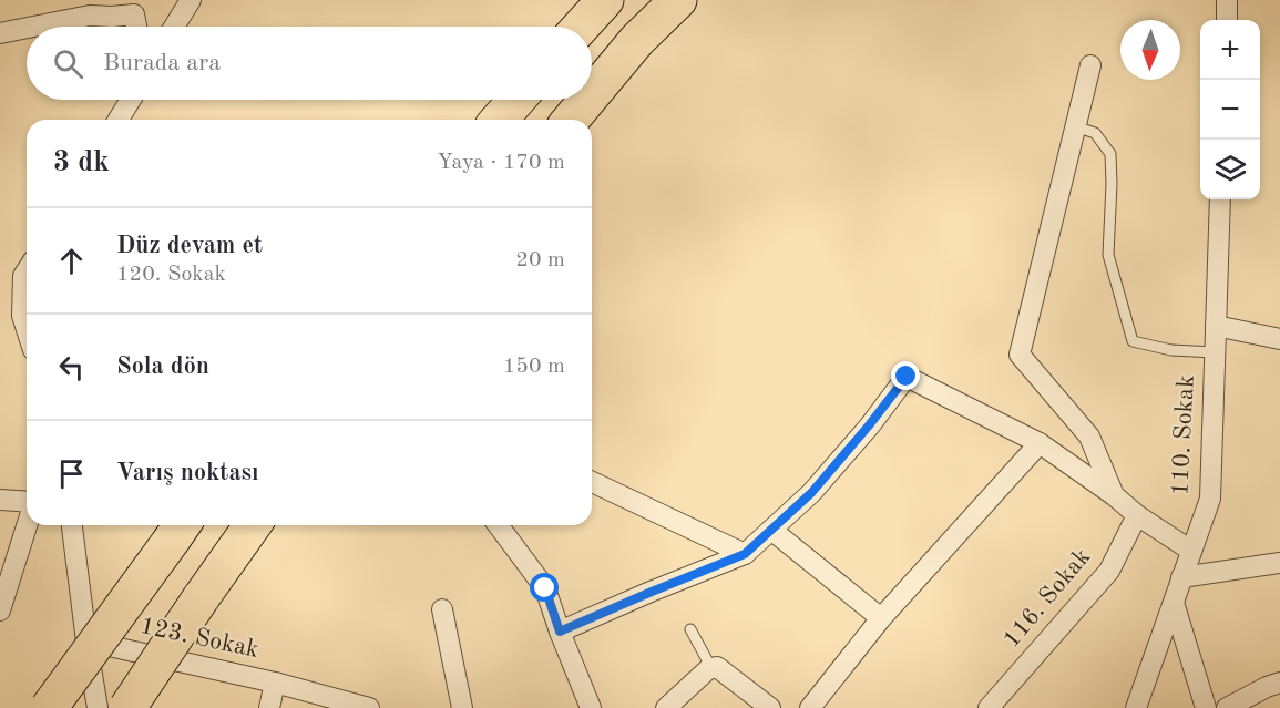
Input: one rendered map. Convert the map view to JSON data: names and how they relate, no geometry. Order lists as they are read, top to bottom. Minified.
{"streets":{"street":["110. Sokak","116. Sokak","123. Sokak"]},"north":"bottom","page":{"map_buttons":["+","−"],"search":"Burada ara","heading":["3 dk","Yaya · 170 m"],"list":[["Düz devam et","120. Sokak","20 m"],["Sola dön","150 m"],"Varış noktası"]}}
